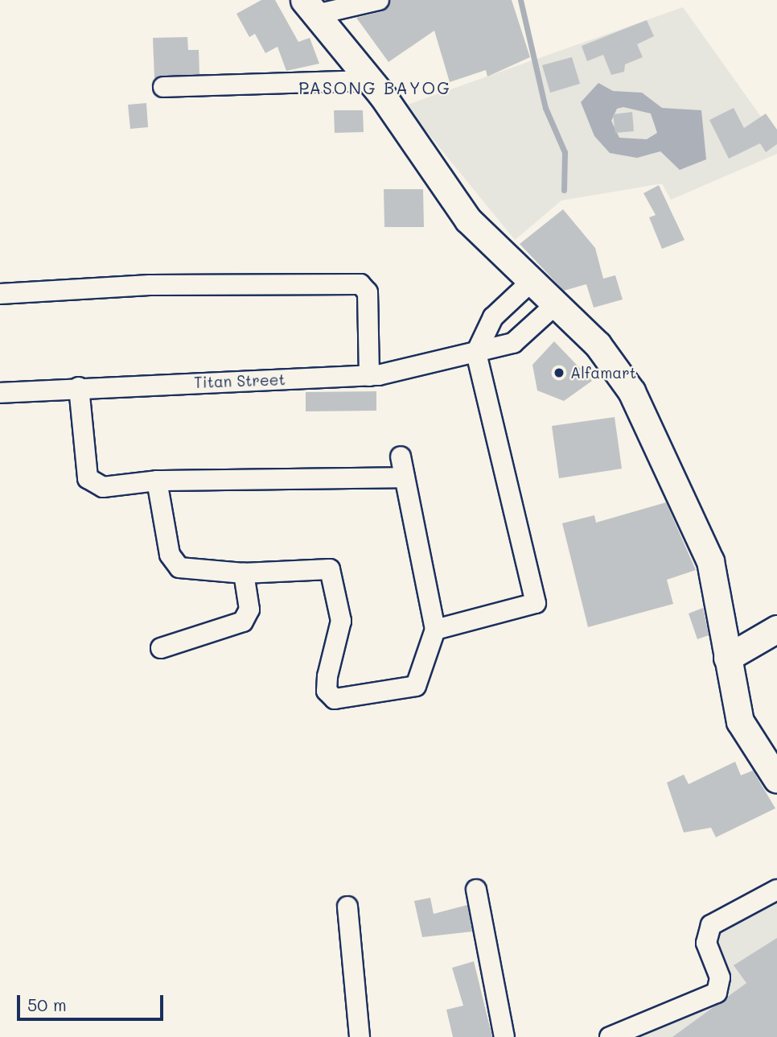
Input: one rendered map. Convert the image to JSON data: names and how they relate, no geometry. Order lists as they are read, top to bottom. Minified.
{"streets":{"street":["Titan Street"]},"districts":["PASONG BAYOG"],"places":["Alfamart"],"scale_bar":"50 m"}
